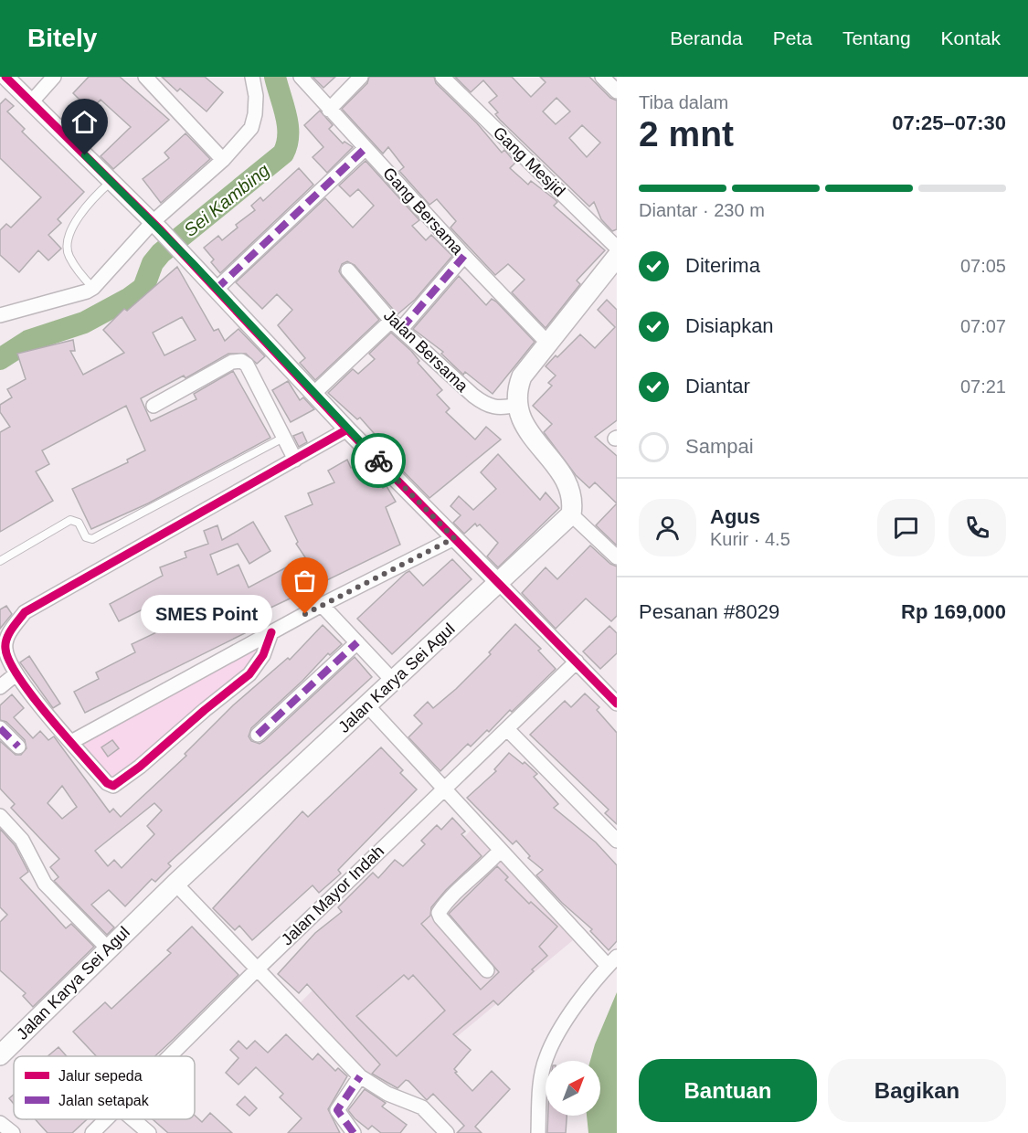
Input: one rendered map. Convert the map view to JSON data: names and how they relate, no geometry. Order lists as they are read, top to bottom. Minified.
{"streets":{"main road":["Jalan Karya Sei Agul"],"street":["Gang Mesjid","Gang Bersama","Jalan Bersama","Jalan Mayor Indah"]},"water":["Sei Kambing"],"places":["SMES Point"],"legend":["Jalur sepeda","Jalan setapak"],"north":"top right","page":{"header":"Bitely","nav":["Beranda","Peta","Tentang","Kontak"],"heading":["2 mnt","Tiba dalam","07:25–07:30"],"panel":["Agus","Kurir · 4.5","Pesanan #8029","Rp 169,000"],"bar":"Diantar · 230 m","list":[["Diterima","07:05"],["Disiapkan","07:07"],["Diantar","07:21"],"Sampai"],"bubble":"SMES Point","buttons":["Bantuan","Bagikan"]}}
